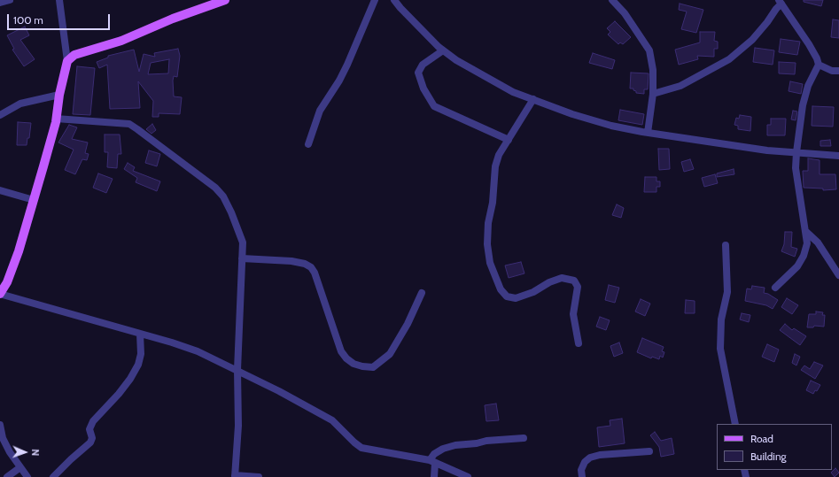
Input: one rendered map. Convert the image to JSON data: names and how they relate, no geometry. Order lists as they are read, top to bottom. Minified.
{"legend":["Road","Building"],"scale_bar":"100 m","north":"right"}
